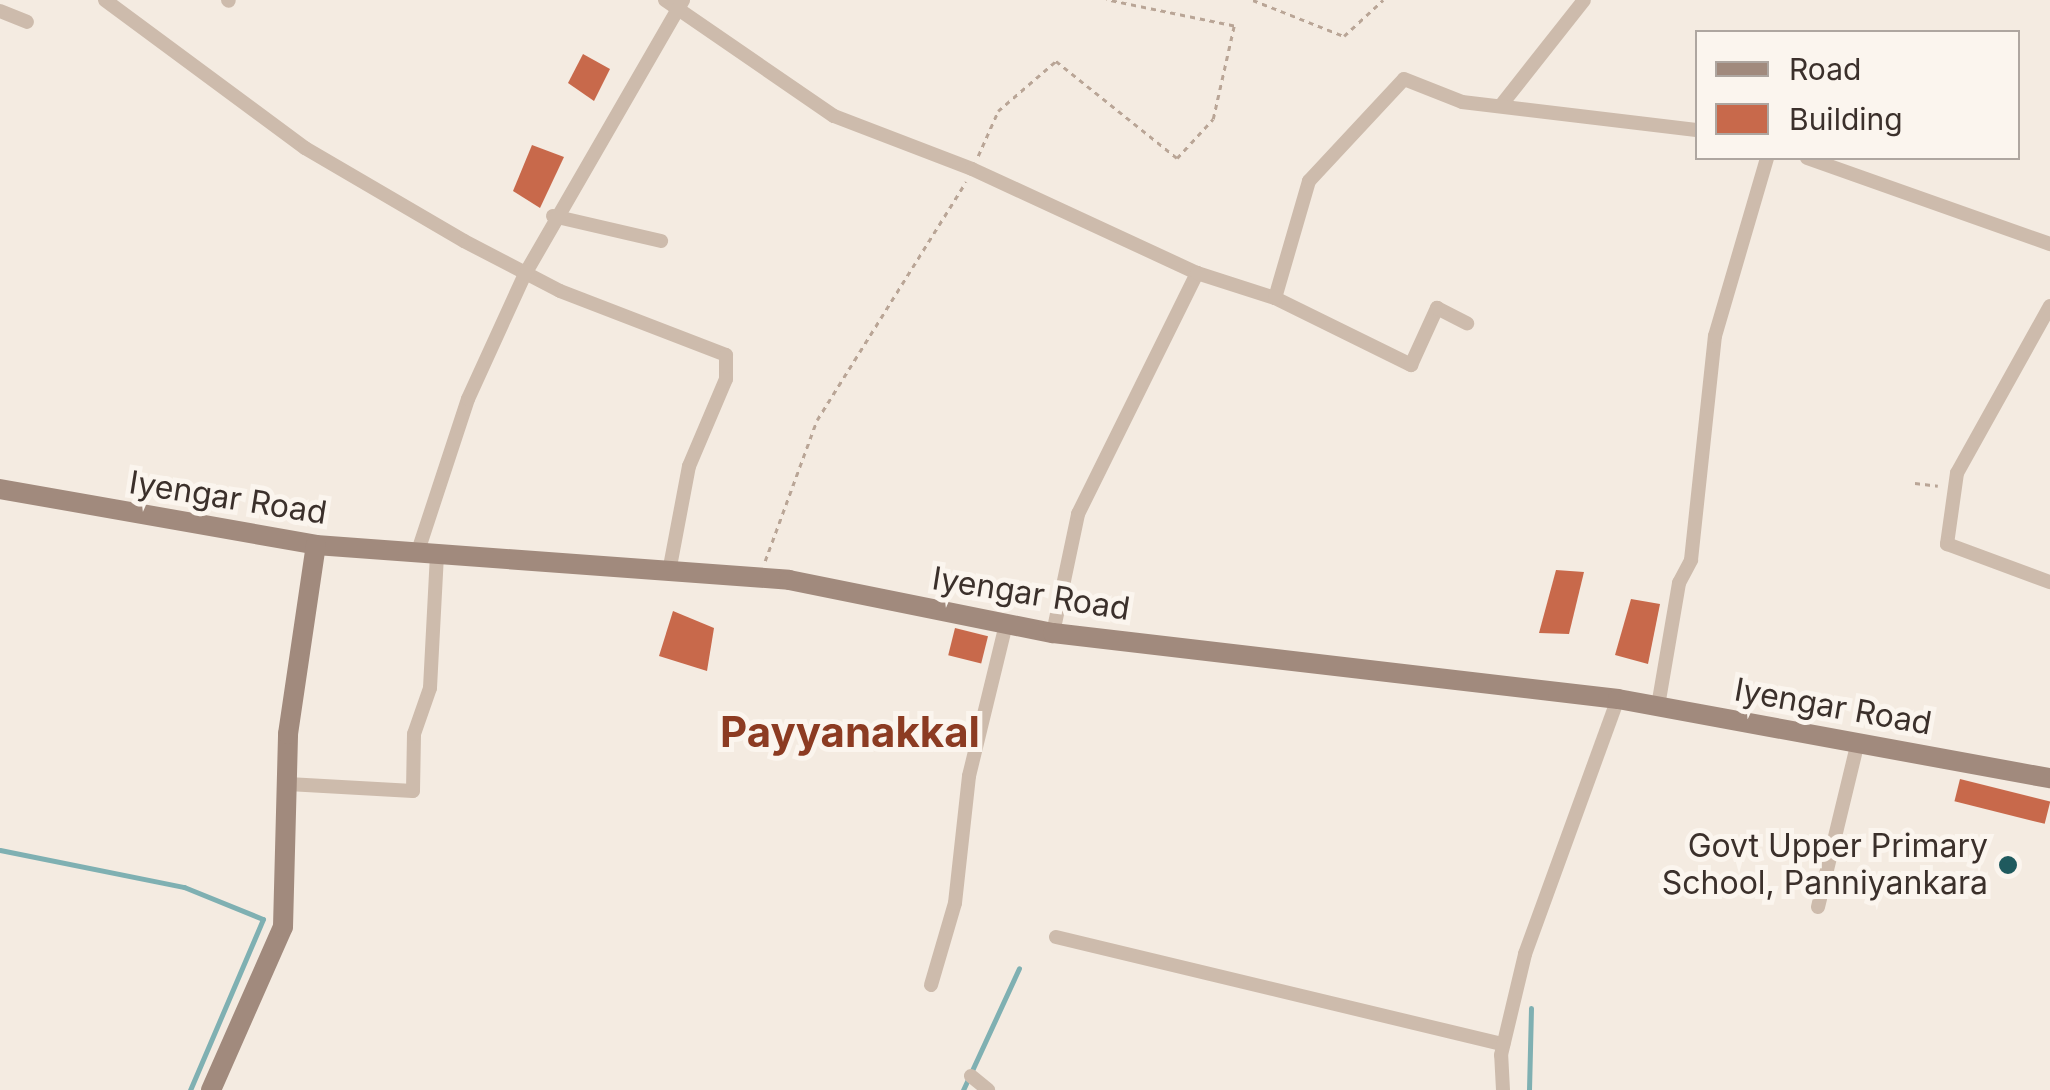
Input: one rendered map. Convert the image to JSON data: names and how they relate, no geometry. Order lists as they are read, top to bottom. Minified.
{"streets":{"main road":["Iyengar Road"]},"districts":["Payyanakkal"],"places":["Govt Upper Primary School, Panniyankara"],"legend":["Road","Building"]}
